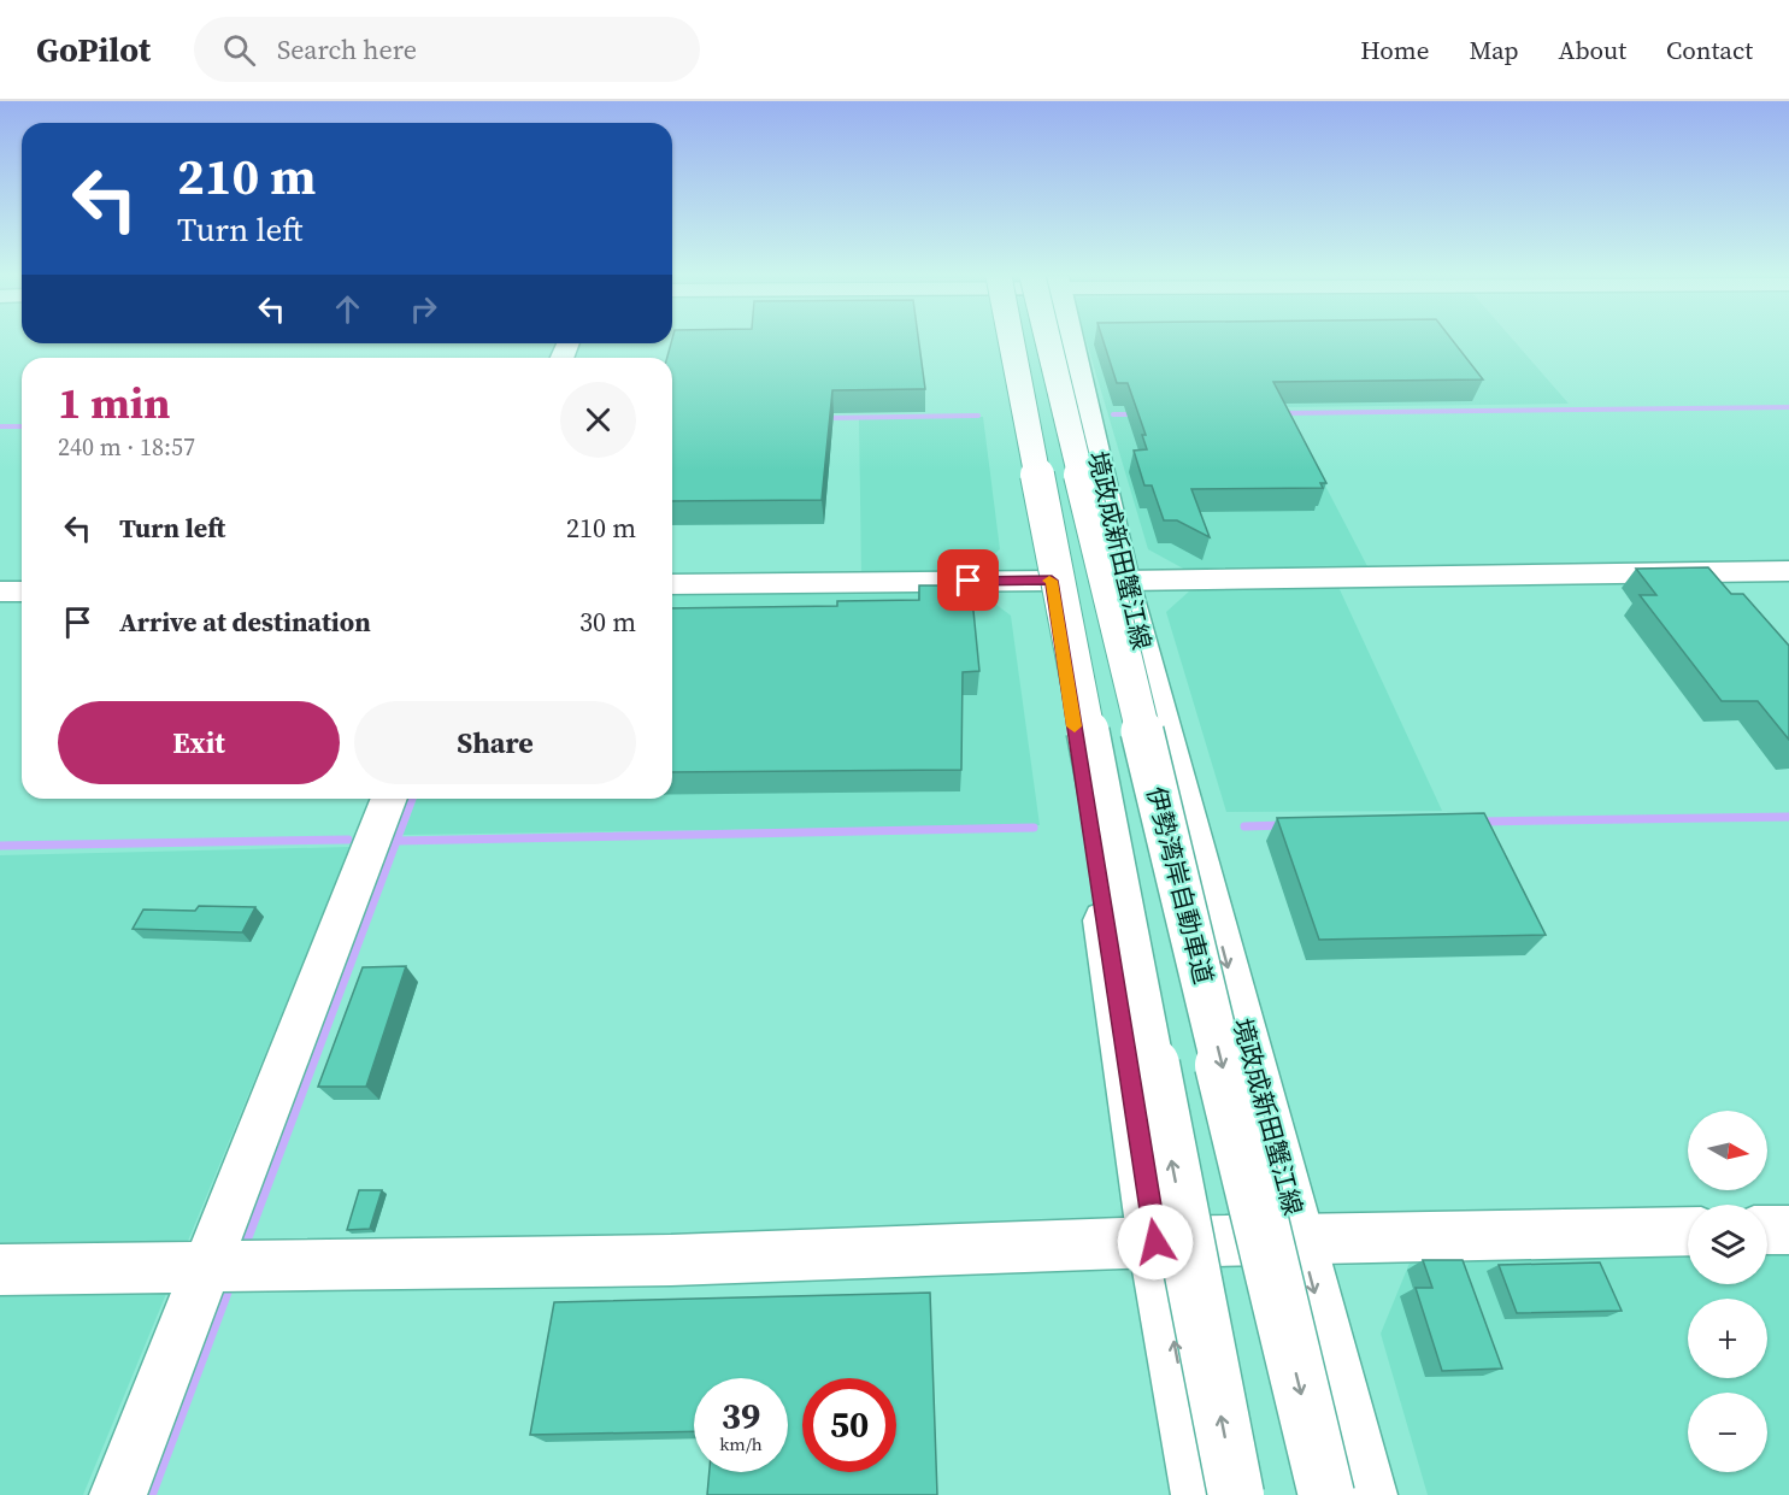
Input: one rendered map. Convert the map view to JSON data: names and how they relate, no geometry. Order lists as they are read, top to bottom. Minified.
{"streets":{"main road":["境政成新田蟹江線","伊勢湾岸自動車道"]},"north":"right","page":{"header":"GoPilot","search":"Search here","nav":["Home","Map","About","Contact"],"turn":["210 m","Turn left"],"heading":["1 min","240 m · 18:57"],"list":[{"name":"Turn left","value":"210 m"},{"name":"Arrive at destination","value":"30 m"}],"buttons":["Exit","Share"],"map_buttons":["+","−"],"speed":"39 km/h","limit":"50"}}
